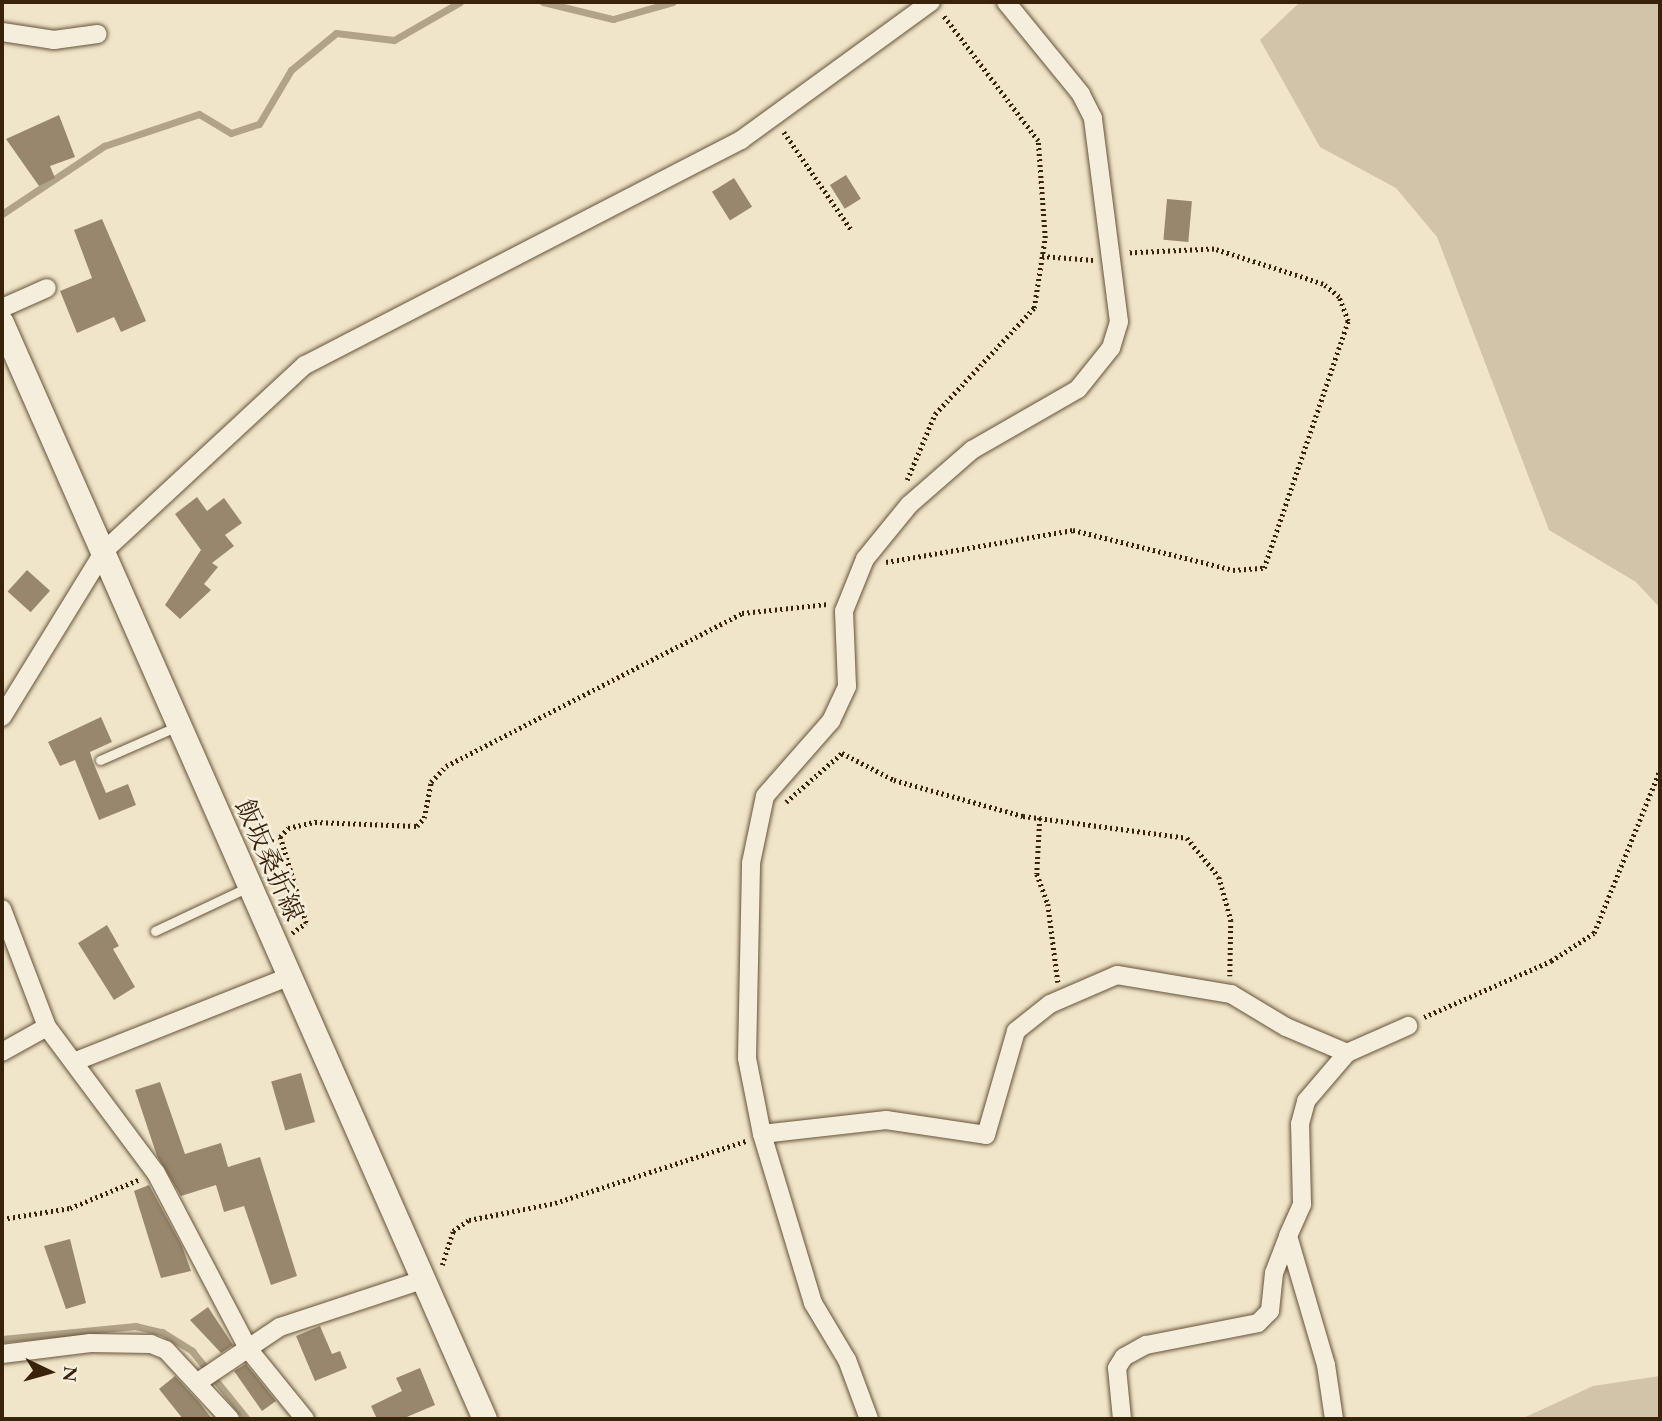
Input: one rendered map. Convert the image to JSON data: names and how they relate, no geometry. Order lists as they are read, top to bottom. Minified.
{"streets":{"main road":["飯坂桑折線"]},"north":"right"}
